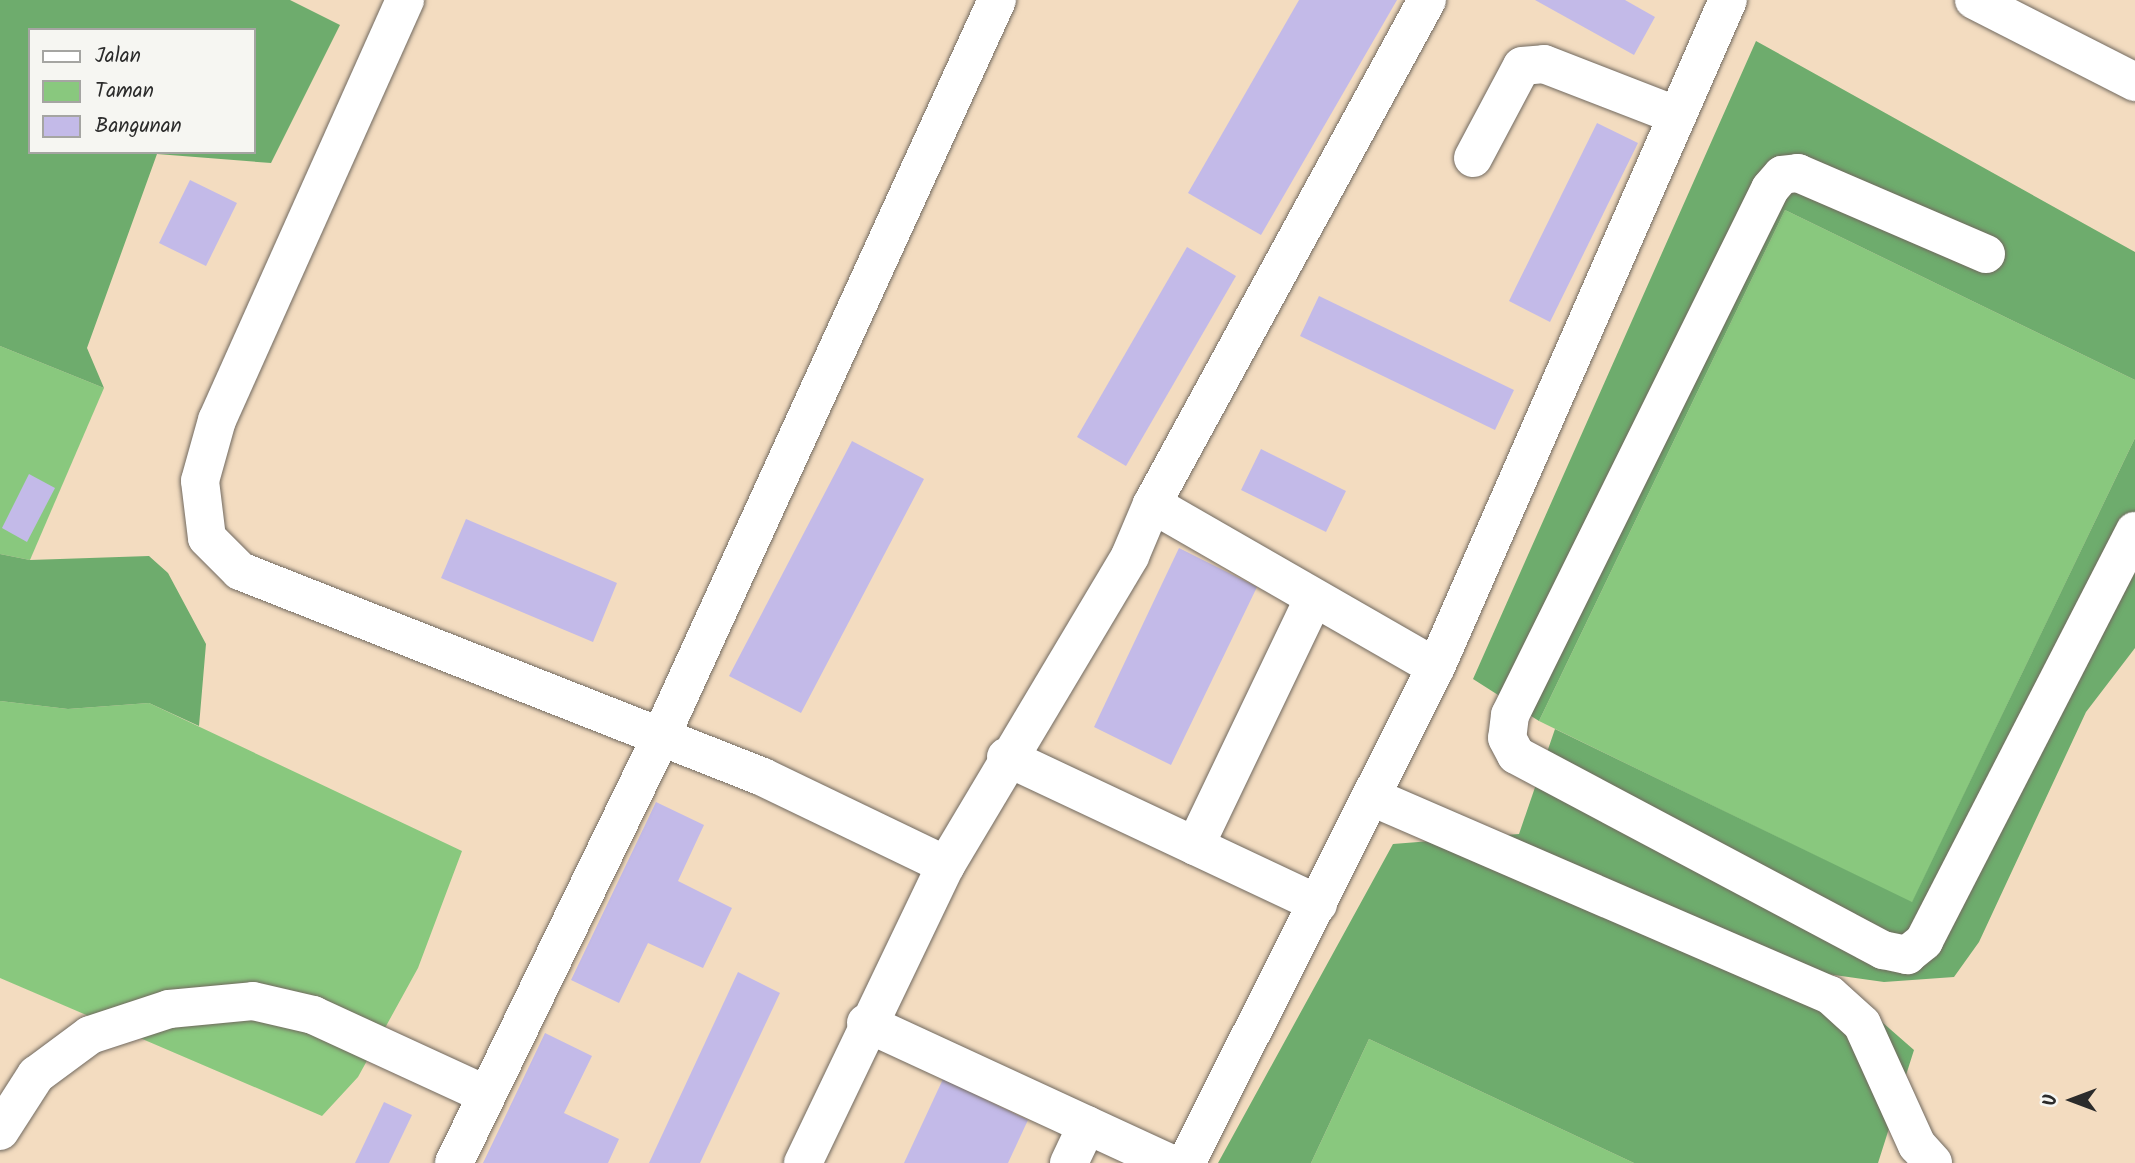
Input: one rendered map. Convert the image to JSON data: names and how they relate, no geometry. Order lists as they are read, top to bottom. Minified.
{"legend":["Jalan","Taman","Bangunan"],"north":"left"}
